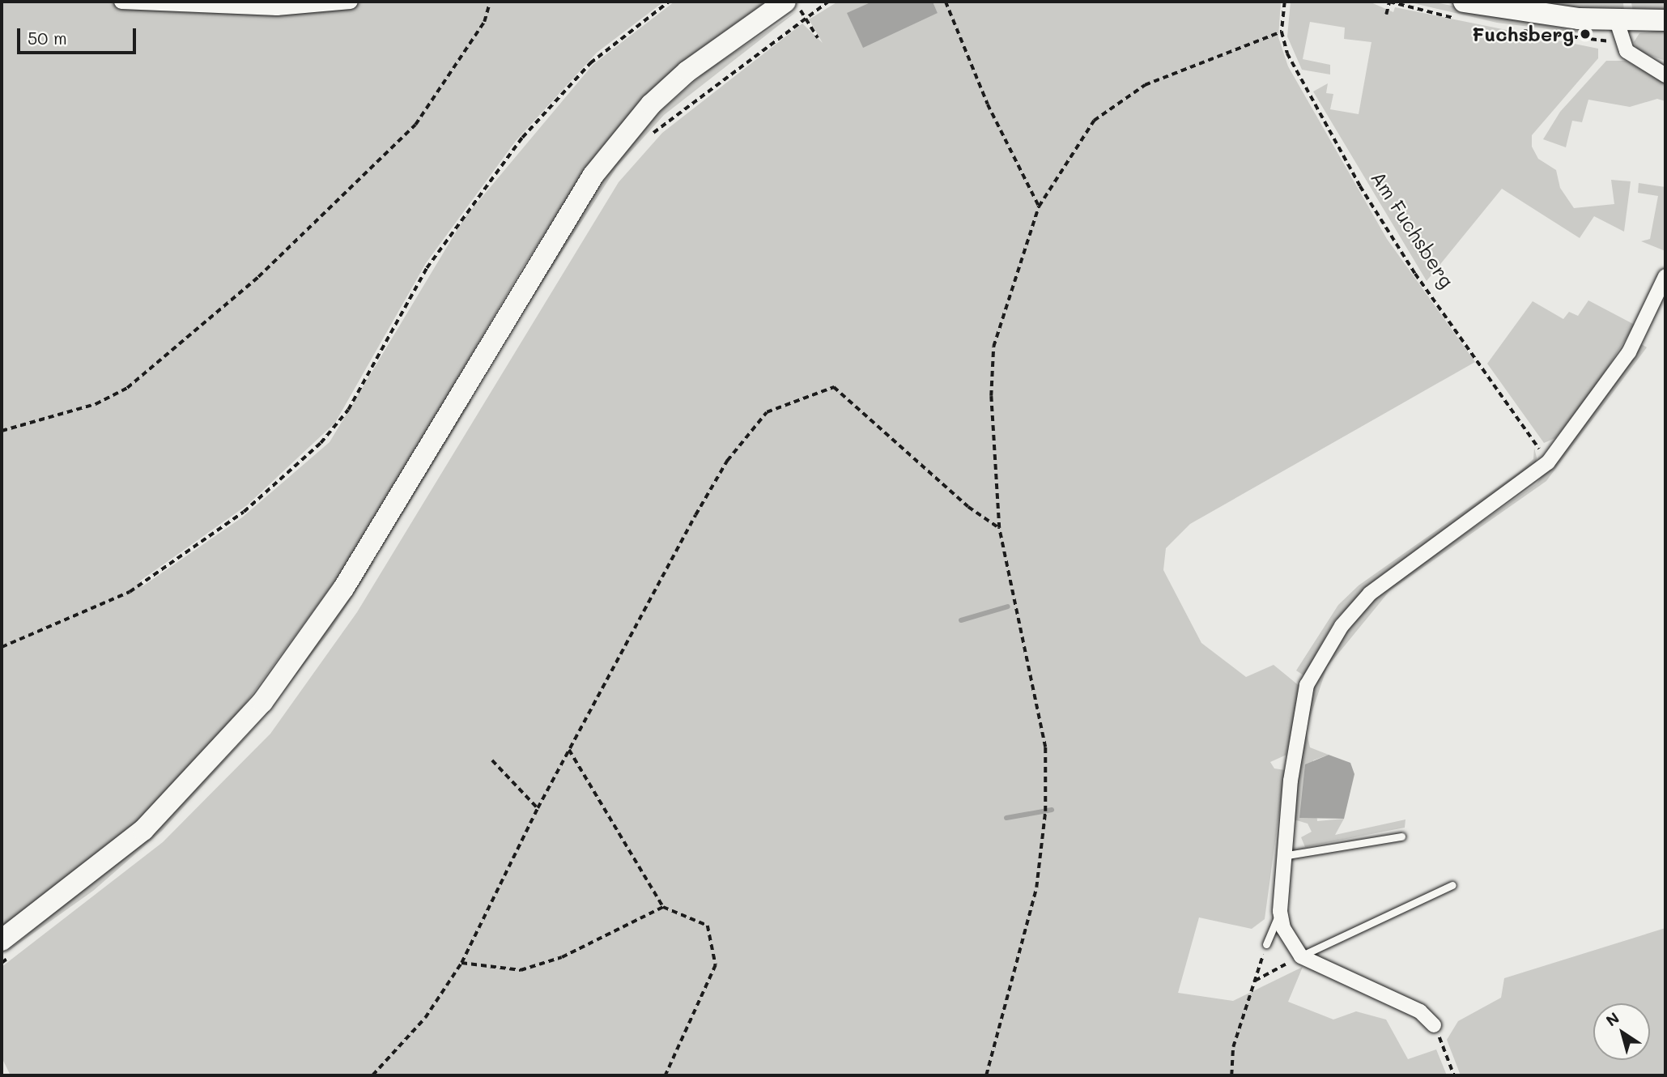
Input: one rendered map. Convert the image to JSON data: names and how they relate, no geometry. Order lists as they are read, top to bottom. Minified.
{"streets":{"path":["Am Fuchsberg"]},"places":["Fuchsberg"],"scale_bar":"50 m","north":"top left"}
